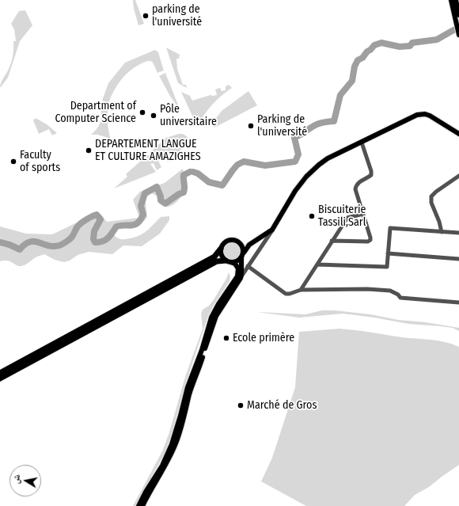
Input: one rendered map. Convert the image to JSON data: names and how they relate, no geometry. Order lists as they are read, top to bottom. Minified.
{"places":["parking de l'université","Department of Computer Science","Pôle universitaire","Parking de l'université","DEPARTEMENT LANGUE ET CULTURE AMAZIGHES","Faculty of sports","Biscuiterie Tassili,Sarl","Ecole primère","Marché de Gros"],"north":"left"}
